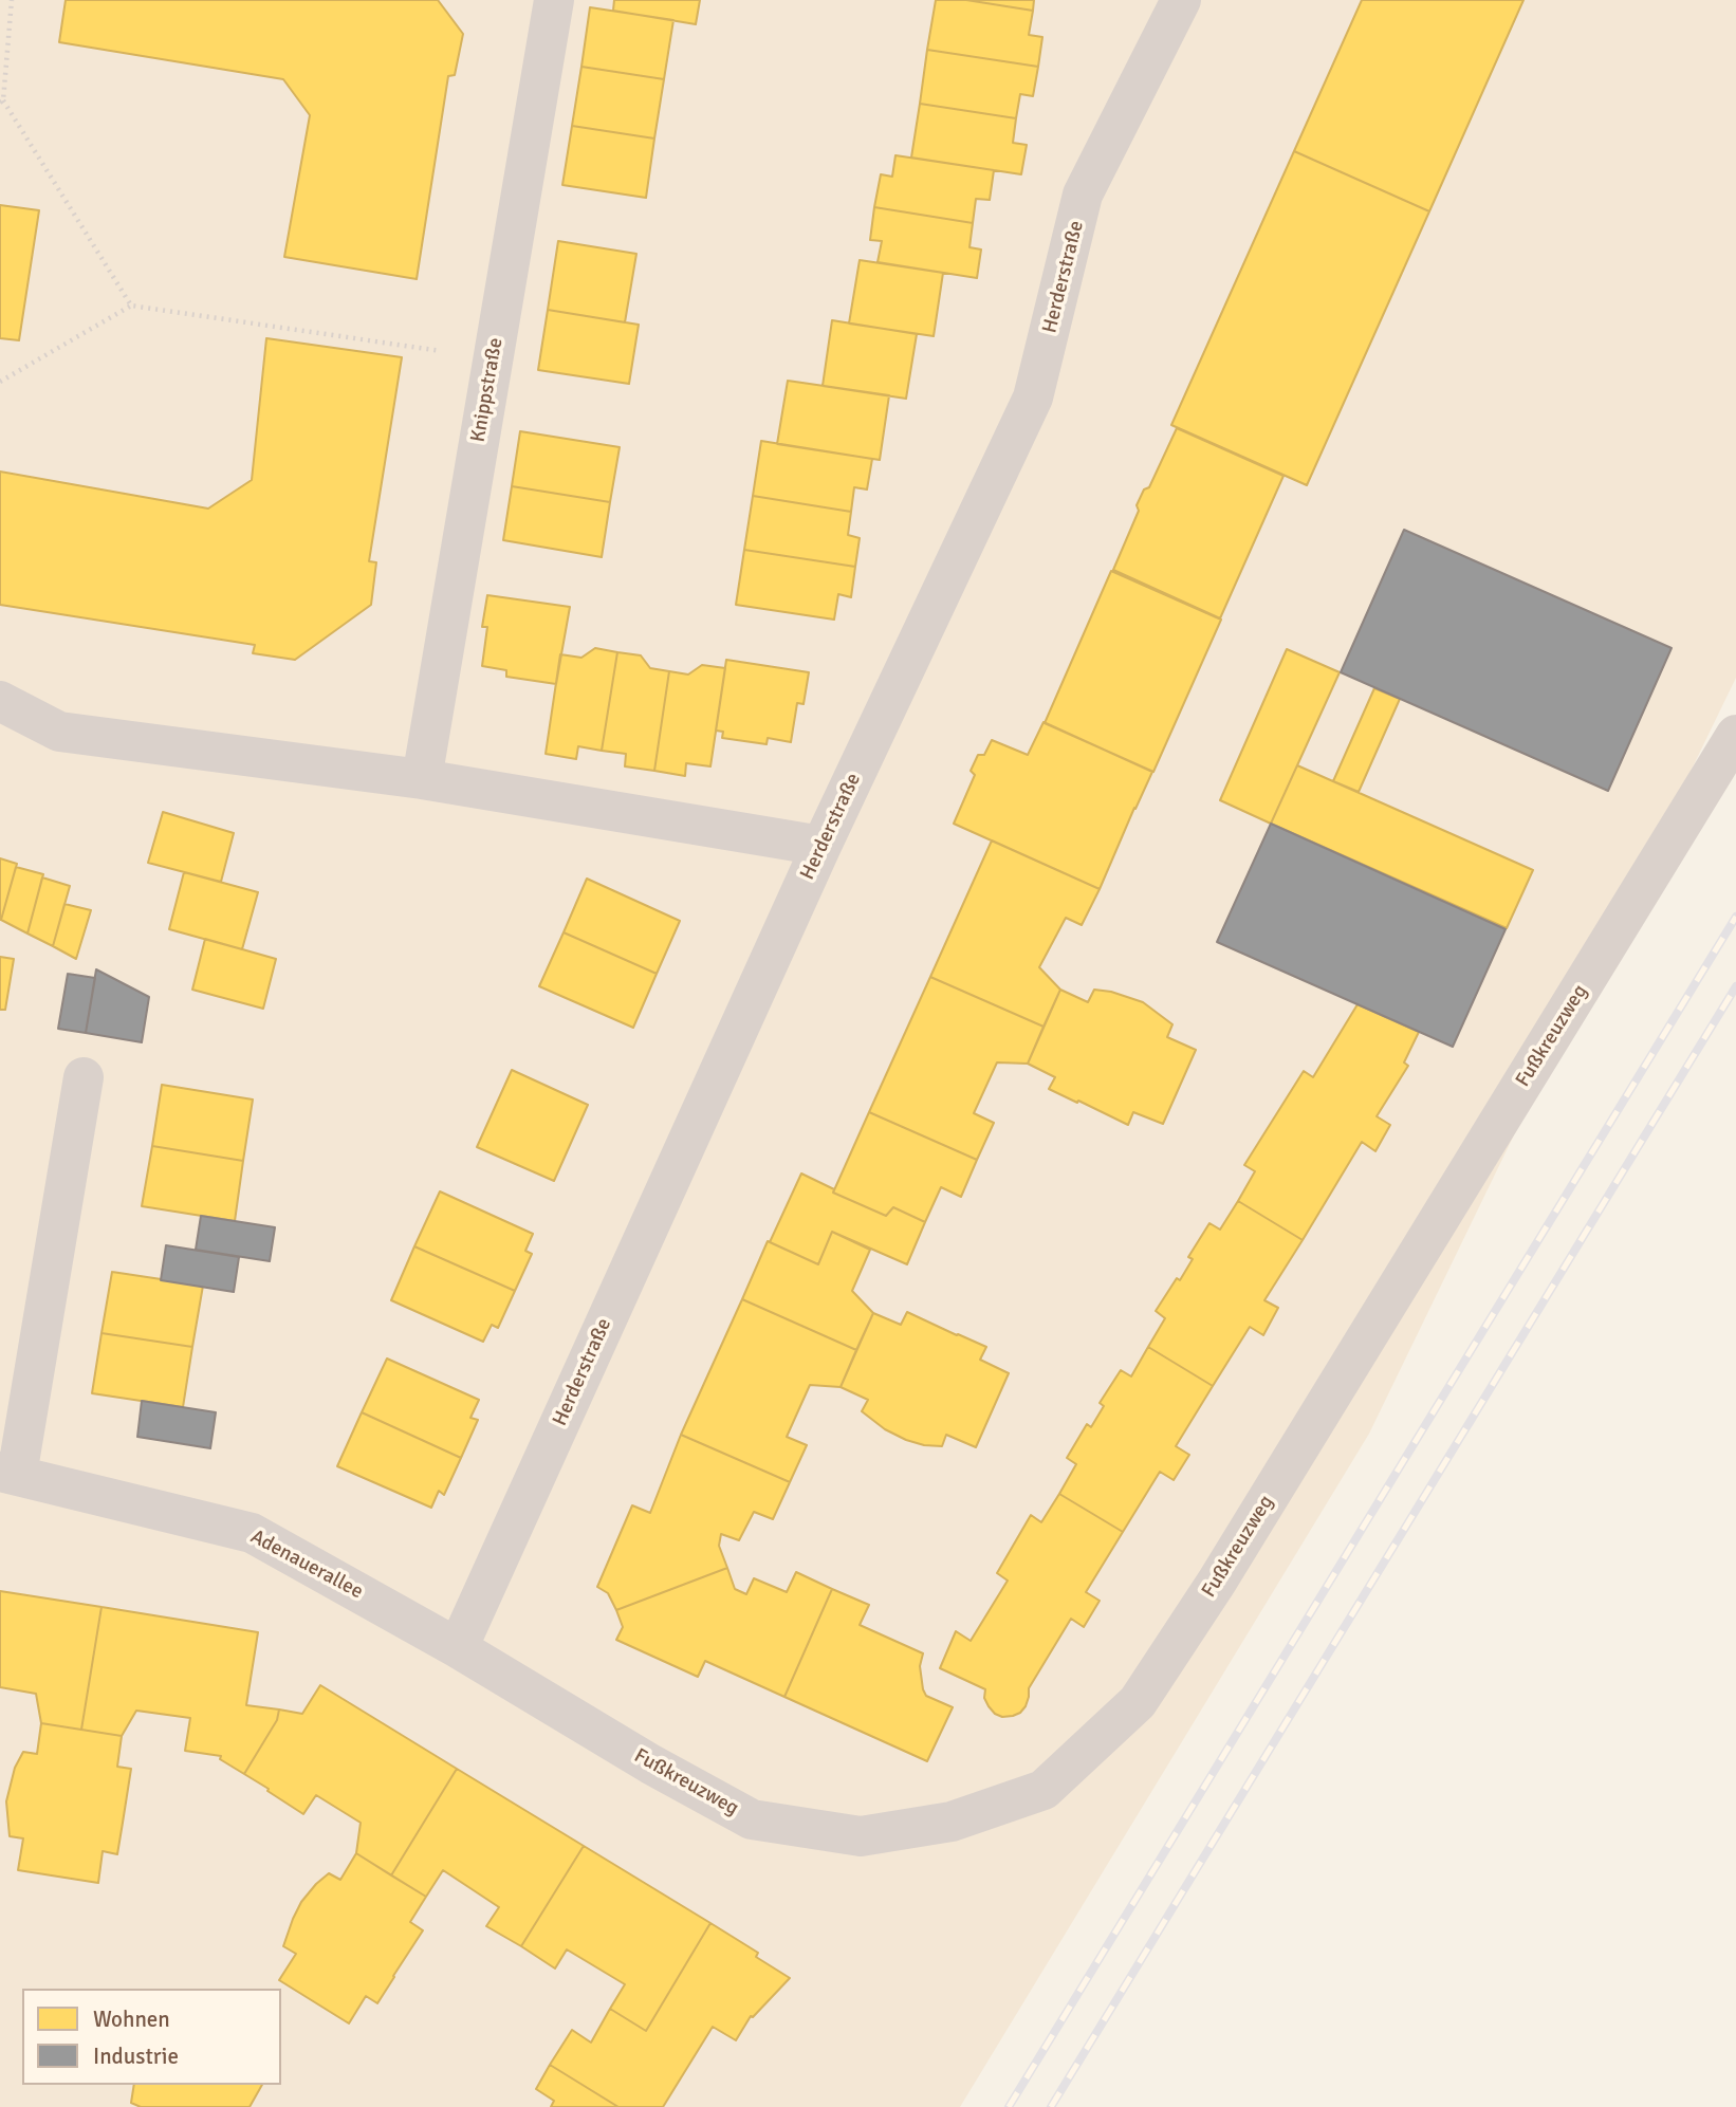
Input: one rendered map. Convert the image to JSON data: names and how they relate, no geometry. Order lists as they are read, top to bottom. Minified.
{"streets":{"street":["Herderstraße","Knippstraße","Fußkreuzweg","Adenauerallee"]},"crossings":[["Herderstraße","Fußkreuzweg"],["Herderstraße","Adenauerallee"],["Fußkreuzweg","Adenauerallee"]],"legend":["Wohnen","Industrie"]}
